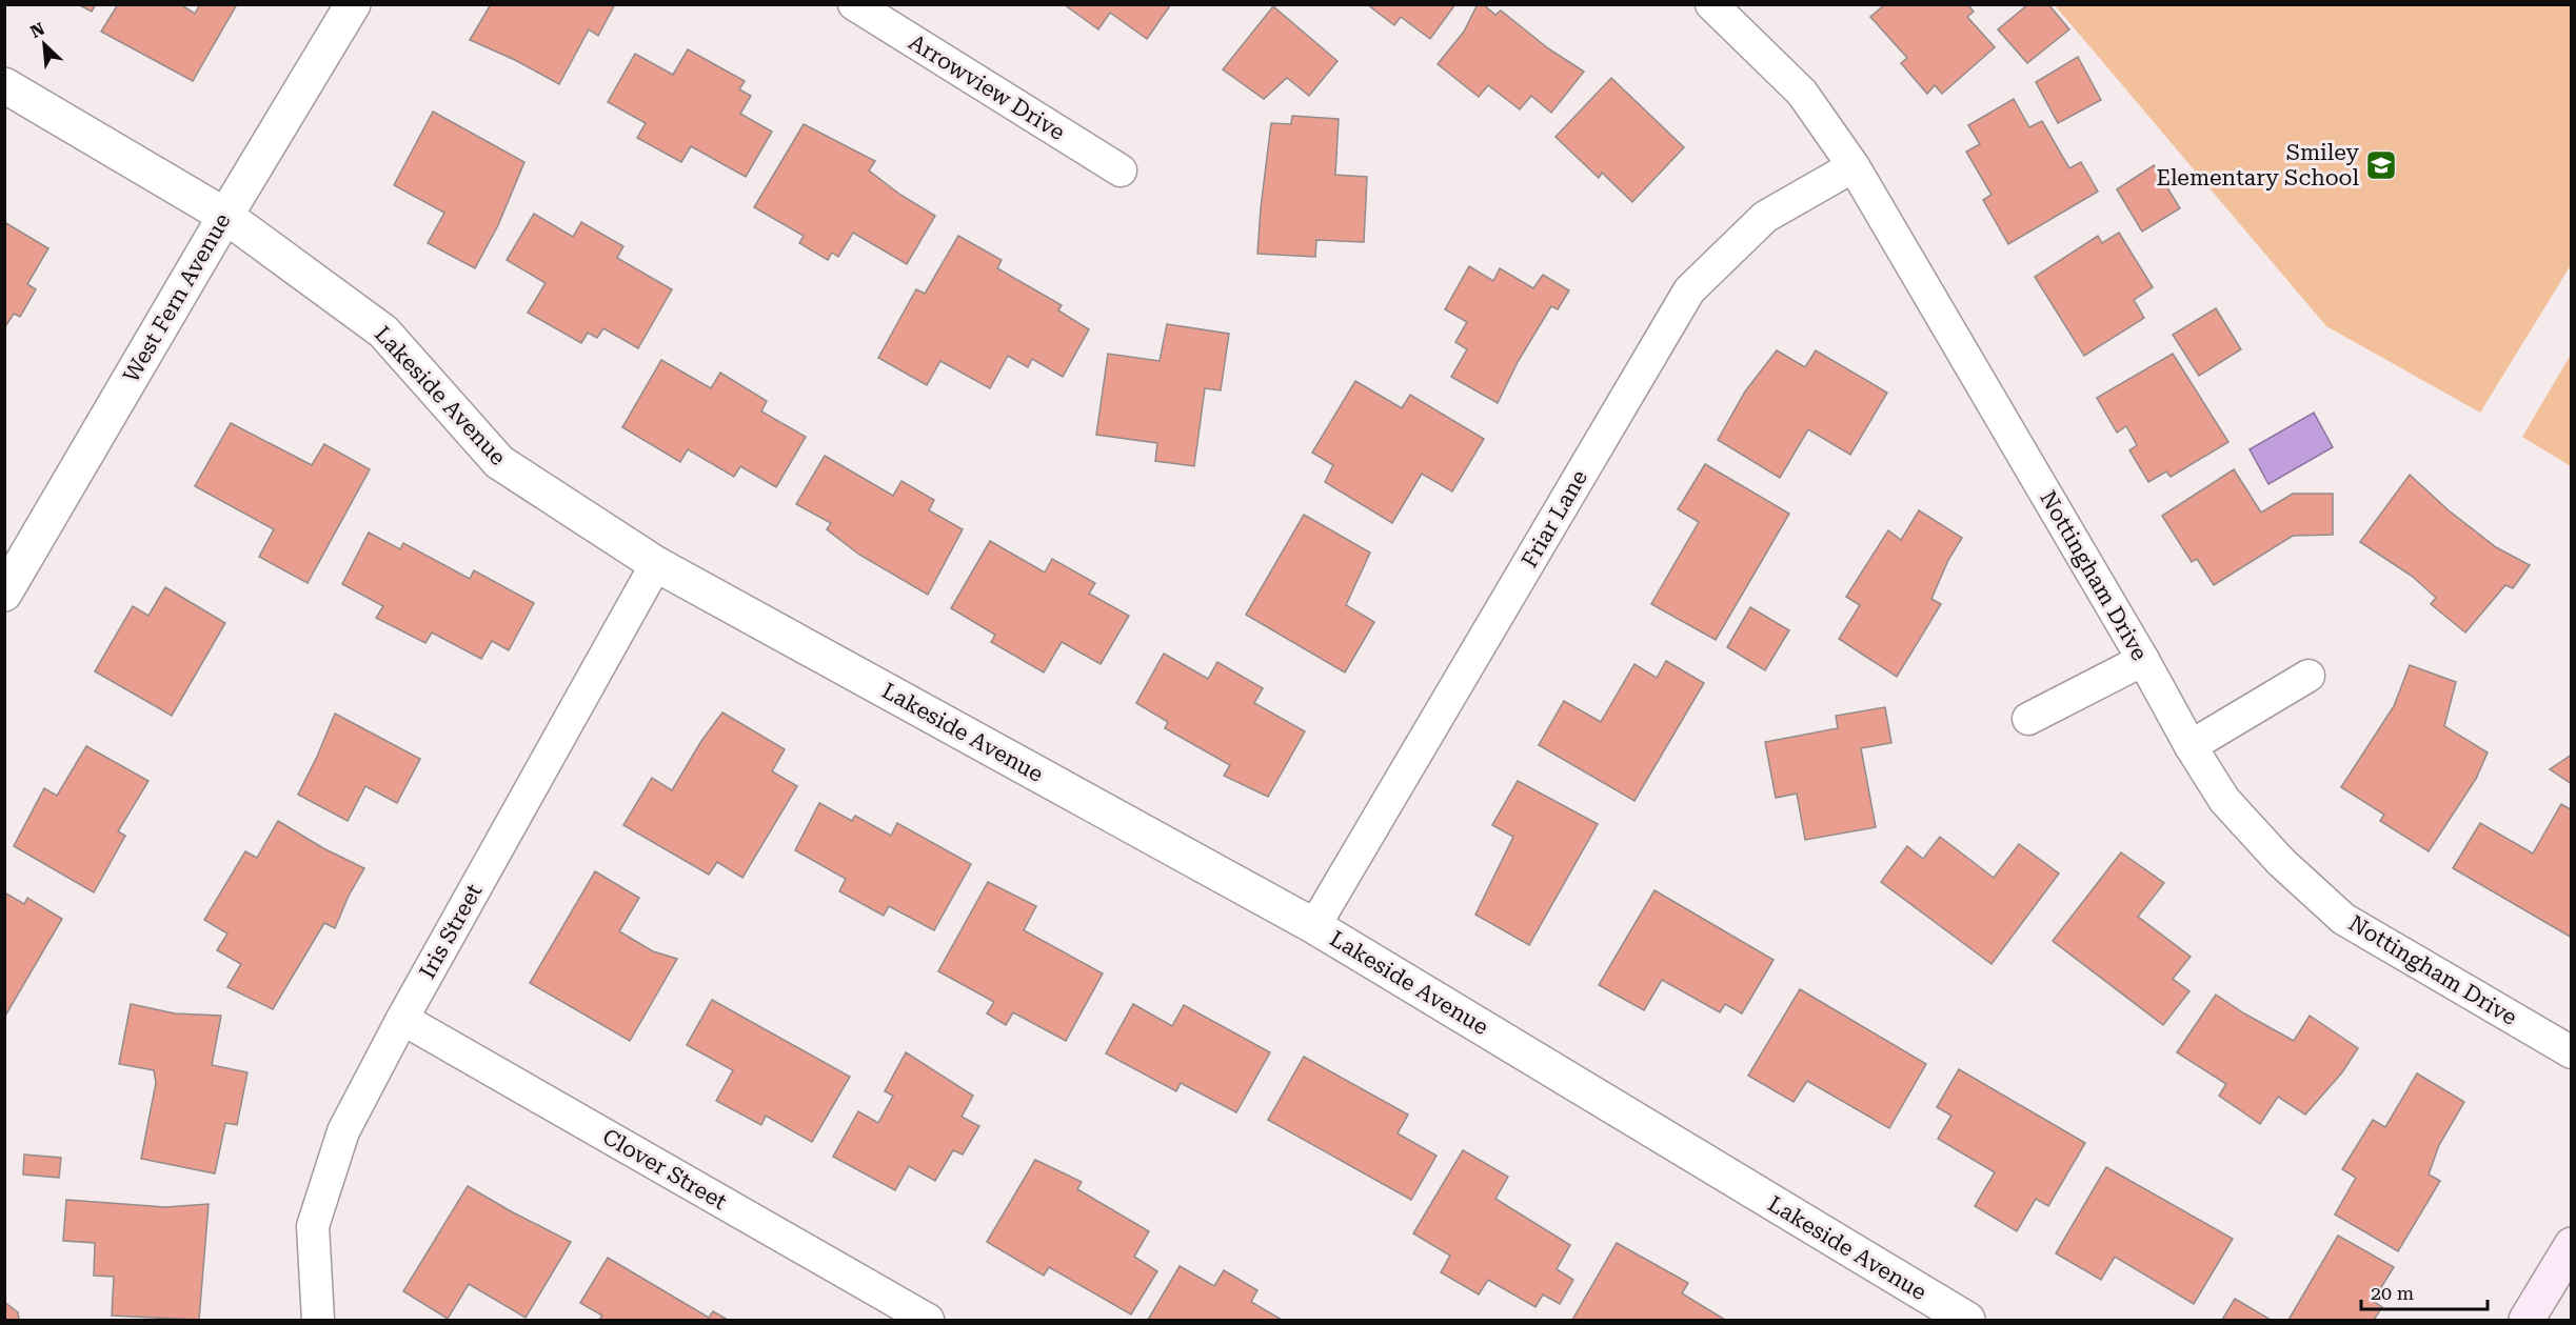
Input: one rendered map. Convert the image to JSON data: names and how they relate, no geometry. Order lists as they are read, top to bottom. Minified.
{"streets":{"street":["Arrowview Drive","West Fern Avenue","Lakeside Avenue","Friar Lane","Nottingham Drive","Iris Street","Clover Street"]},"crossings":[["West Fern Avenue","Lakeside Avenue"],["Lakeside Avenue","Friar Lane"],["Lakeside Avenue","Iris Street"],["Friar Lane","Nottingham Drive"],["Iris Street","Clover Street"]],"places":{"school or university":["Smiley Elementary School"]},"scale_bar":"20 m","north":"top left"}
